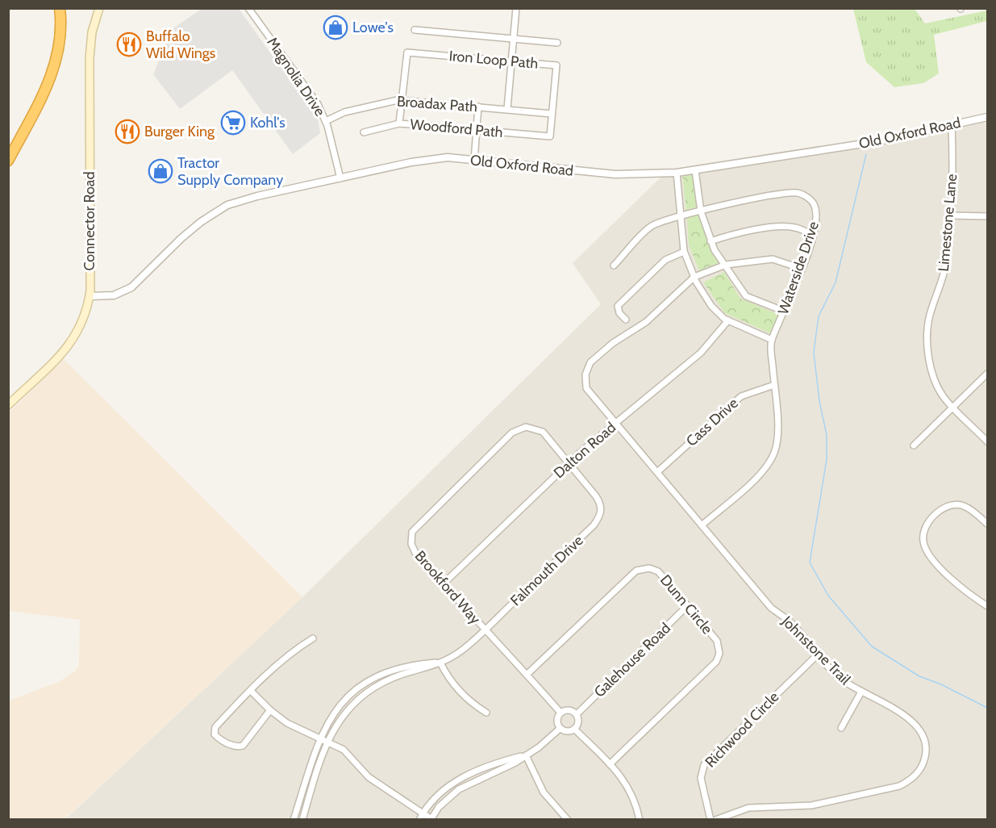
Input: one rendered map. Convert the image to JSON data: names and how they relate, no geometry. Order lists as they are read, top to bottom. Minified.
{"streets":{"main road":["Connector Road"],"street":["Iron Loop Path","Magnolia Drive","Broadax Path","Woodford Path","Old Oxford Road","Limestone Lane","Waterside Drive","Cass Drive","Dalton Road","Falmouth Drive","Brookford Way","Dunn Circle","Johnstone Trail","Galehouse Road","Richwood Circle"]},"crossings":[["Iron Loop Path","Broadax Path"],["Iron Loop Path","Woodford Path"],["Magnolia Drive","Broadax Path"],["Magnolia Drive","Old Oxford Road"],["Old Oxford Road","Connector Road"],["Old Oxford Road","Limestone Lane"],["Waterside Drive","Cass Drive"],["Waterside Drive","Johnstone Trail"],["Cass Drive","Johnstone Trail"],["Dalton Road","Falmouth Drive"],["Dalton Road","Brookford Way"],["Dalton Road","Johnstone Trail"],["Falmouth Drive","Brookford Way"],["Brookford Way","Dunn Circle"],["Brookford Way","Galehouse Road"],["Dunn Circle","Galehouse Road"],["Johnstone Trail","Richwood Circle"]],"places":{"shop":["Lowe's","Tractor Supply Company"],"restaurant":["Buffalo Wild Wings","Burger King"],"supermarket":["Kohl's"]}}
